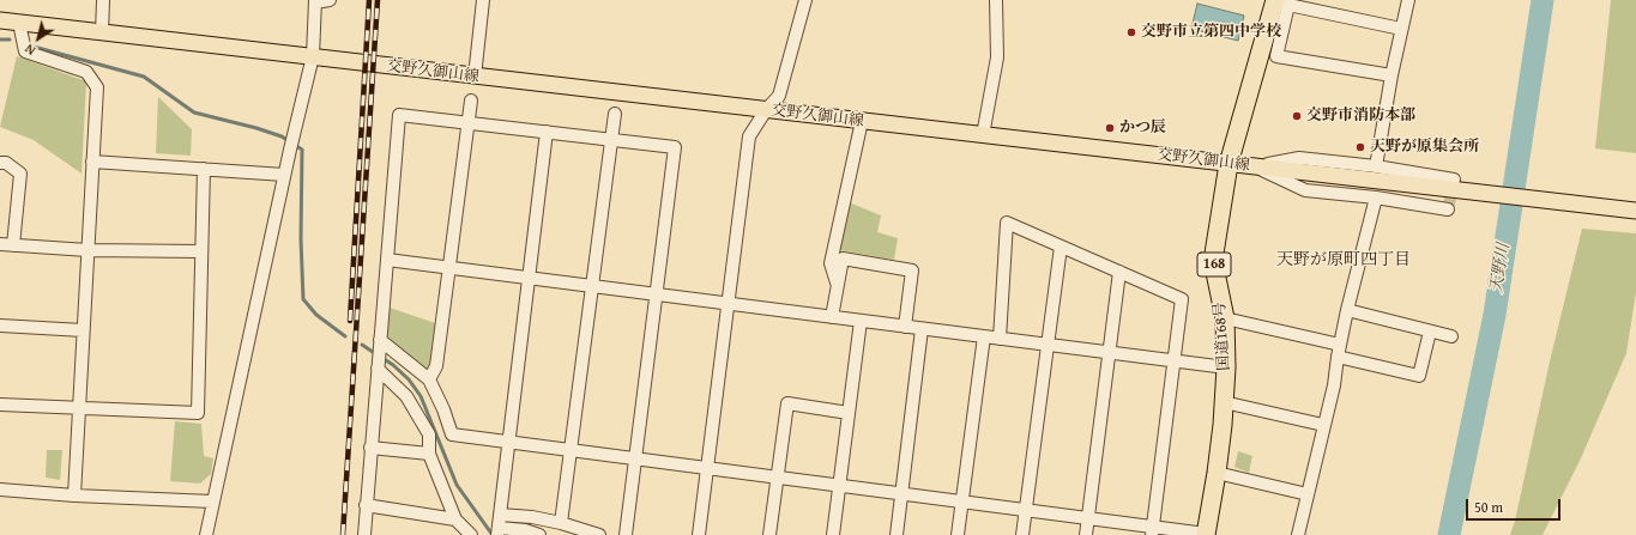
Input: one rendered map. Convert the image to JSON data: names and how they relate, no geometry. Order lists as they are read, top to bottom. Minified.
{"streets":{"highway":["168","国道168号"],"main road":["交野久御山線"]},"crossings":[["交野久御山線","国道168号"]],"districts":["天野が原町四丁目"],"water":["天野川"],"places":["交野市立第四中学校","交野市消防本部","かつ辰","天野が原集会所"],"scale_bar":"50 m","north":"bottom left"}
